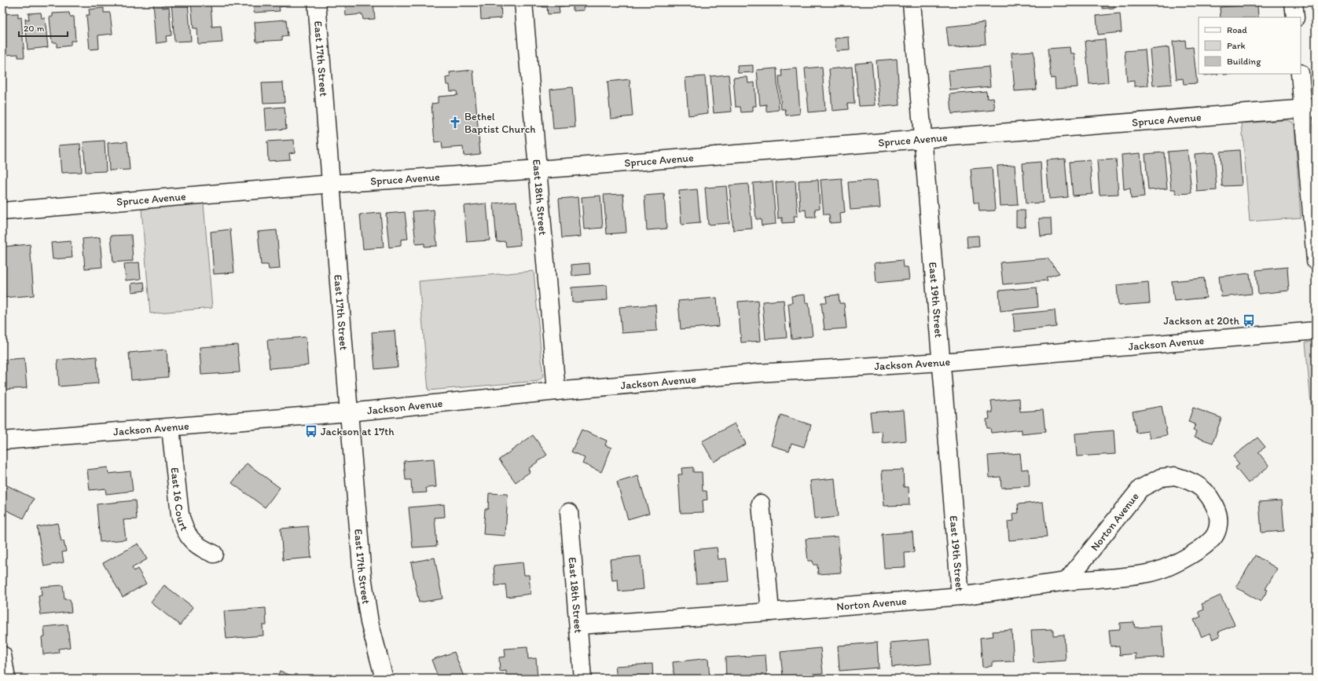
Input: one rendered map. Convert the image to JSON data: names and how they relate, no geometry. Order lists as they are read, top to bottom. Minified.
{"streets":{"street":["East 17th Street","Spruce Avenue","East 18th Street","East 19th Street","Jackson Avenue","East 16 Court","Norton Avenue"]},"crossings":[["East 17th Street","Spruce Avenue"],["East 17th Street","Jackson Avenue"],["Spruce Avenue","East 18th Street"],["Spruce Avenue","East 19th Street"],["East 18th Street","Jackson Avenue"],["East 18th Street","Norton Avenue"],["East 19th Street","Jackson Avenue"],["East 19th Street","Norton Avenue"],["Jackson Avenue","East 16 Court"]],"places":{"church":["Bethel Baptist Church"],"bus stop":["Jackson at 20th","Jackson at 17th"]},"legend":["Road","Park","Building"],"scale_bar":"20 m"}
